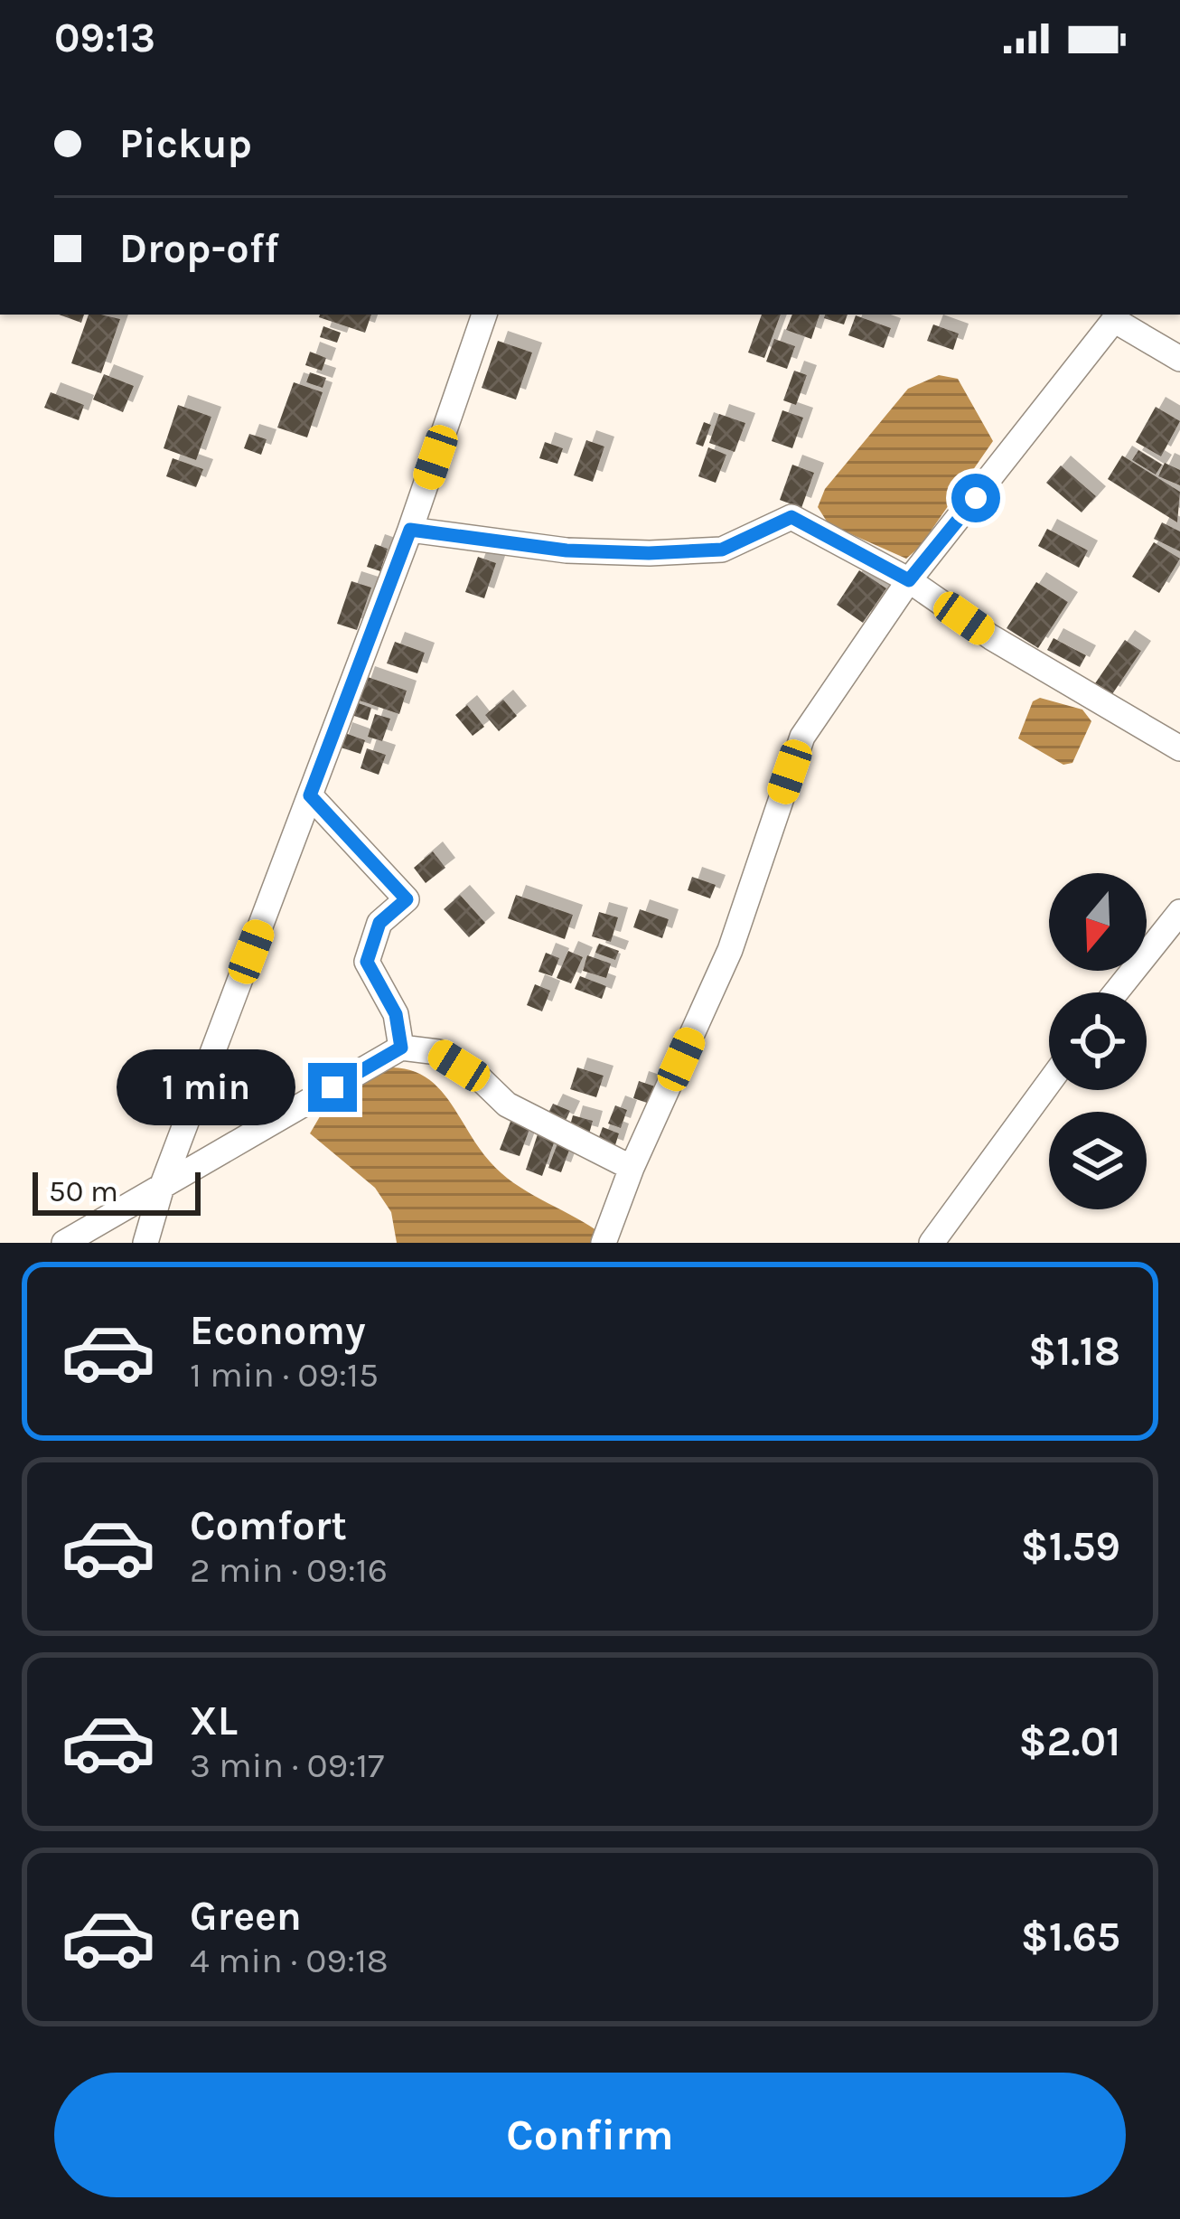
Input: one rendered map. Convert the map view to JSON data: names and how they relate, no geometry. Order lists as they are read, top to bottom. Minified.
{"scale_bar":"50 m","north":"bottom","page":{"status":"09:13","banner":["Pickup","Drop-off"],"bubble":"1 min","scale":"50 m","list":[{"name":"Economy","note":"1 min · 09:15","value":"$1.18"},{"name":"Comfort","note":"2 min · 09:16","value":"$1.59"},{"name":"XL","note":"3 min · 09:17","value":"$2.01"},{"name":"Green","note":"4 min · 09:18","value":"$1.65"}],"buttons":"Confirm"}}
